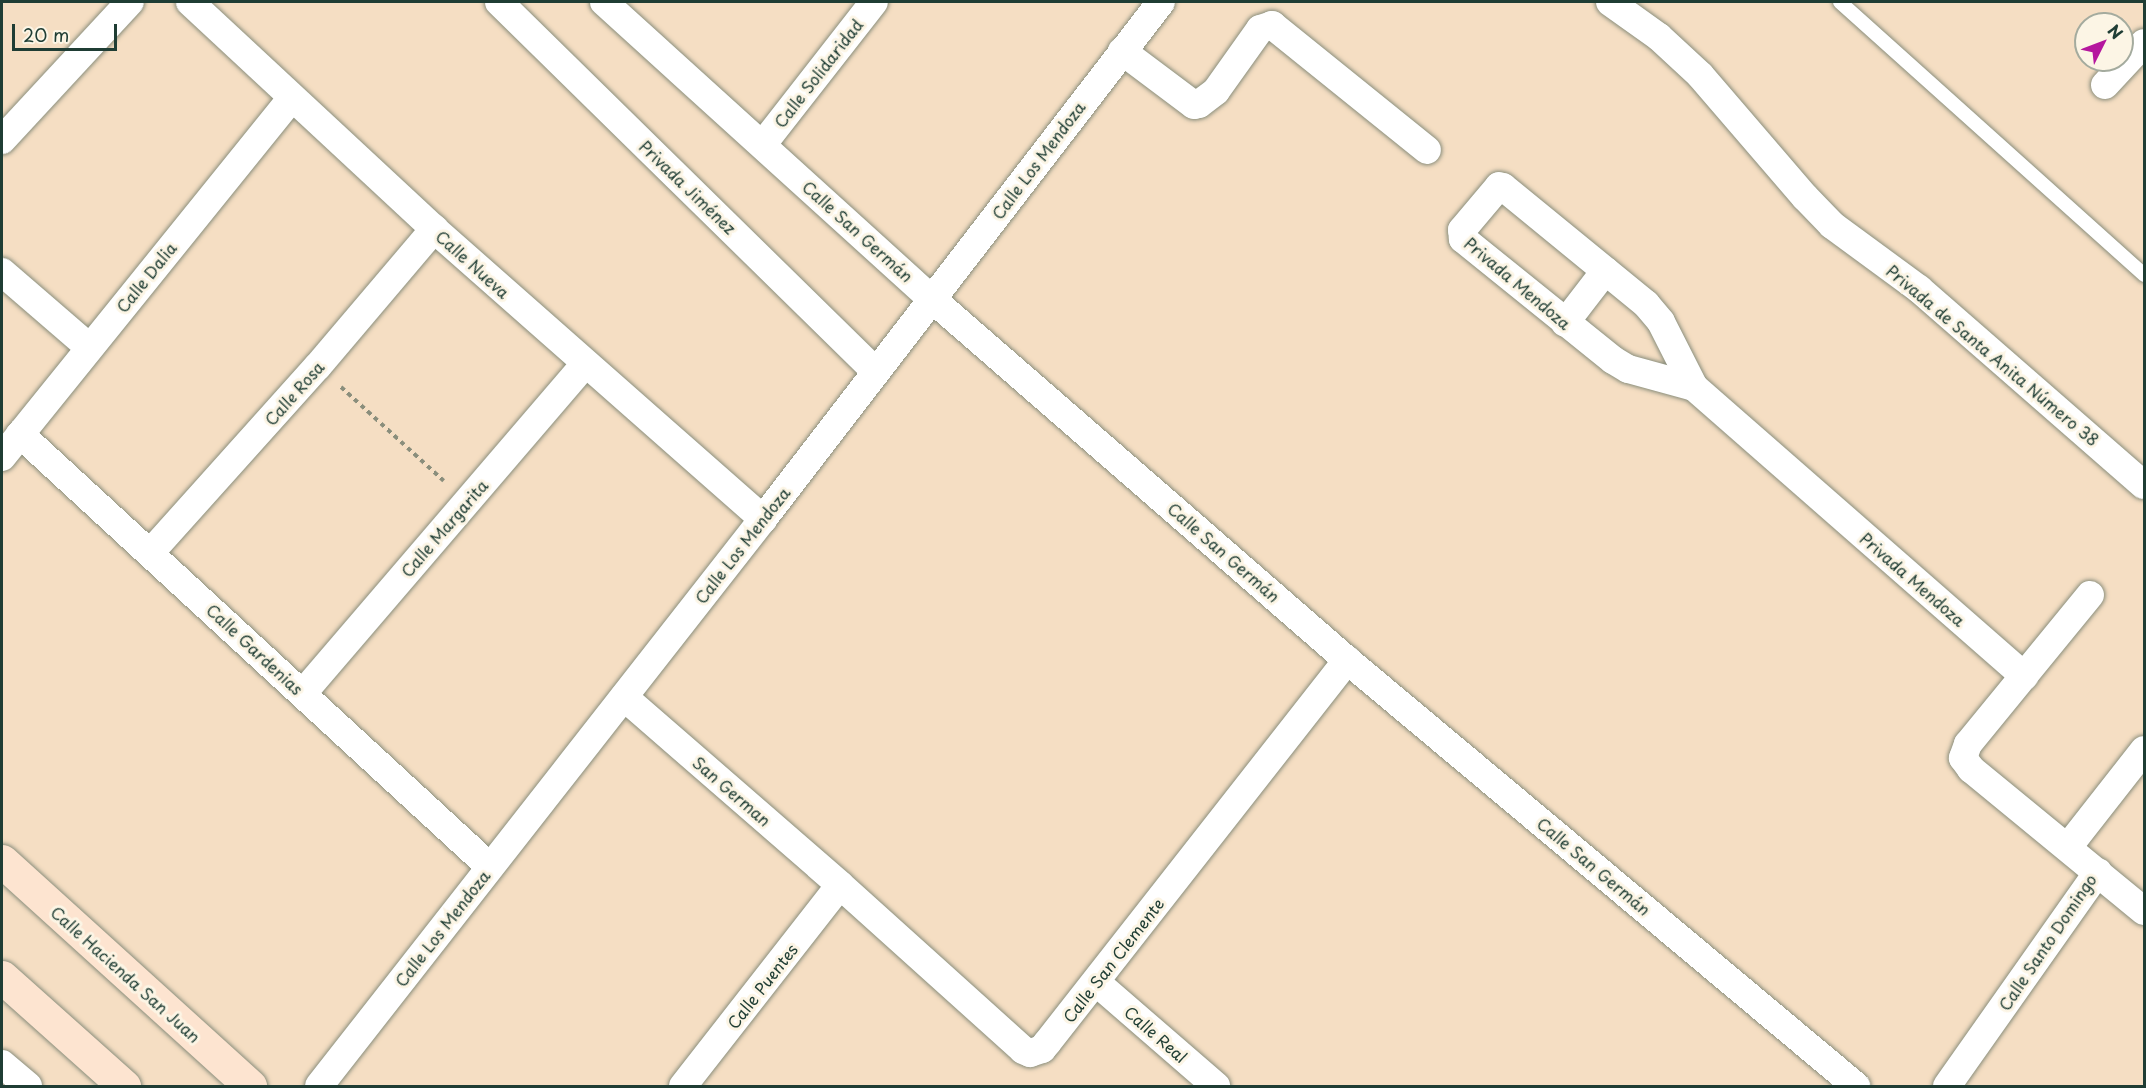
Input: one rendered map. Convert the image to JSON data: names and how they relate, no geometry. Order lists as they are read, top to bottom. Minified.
{"streets":{"main road":["Calle Hacienda San Juan"],"street":["Calle Solidaridad","Calle Los Mendoza","Privada Jiménez","Calle San Germán","Calle Nueva","Calle Dalia","Privada Mendoza","Privada de Santa Anita Número 38","Calle Rosa","Calle Margarita","Calle Gardenias","San German","Calle Santo Domingo","Calle San Clemente","Calle Puentes","Calle Real"]},"crossings":[["Calle Solidaridad","Calle San Germán"],["Calle Los Mendoza","Privada Jiménez"],["Calle Los Mendoza","Calle San Germán"],["Calle Los Mendoza","Calle Nueva"],["Calle Los Mendoza","Calle Gardenias"],["Calle Los Mendoza","San German"],["Calle San Germán","Calle San Clemente"],["Calle Nueva","Calle Dalia"],["Calle Nueva","Calle Rosa"],["Calle Nueva","Calle Margarita"],["Calle Dalia","Calle Gardenias"],["Calle Rosa","Calle Gardenias"],["Calle Margarita","Calle Gardenias"],["San German","Calle San Clemente"],["San German","Calle Puentes"],["Calle San Clemente","Calle Puentes"],["Calle San Clemente","Calle Real"]],"scale_bar":"20 m","north":"top right"}
